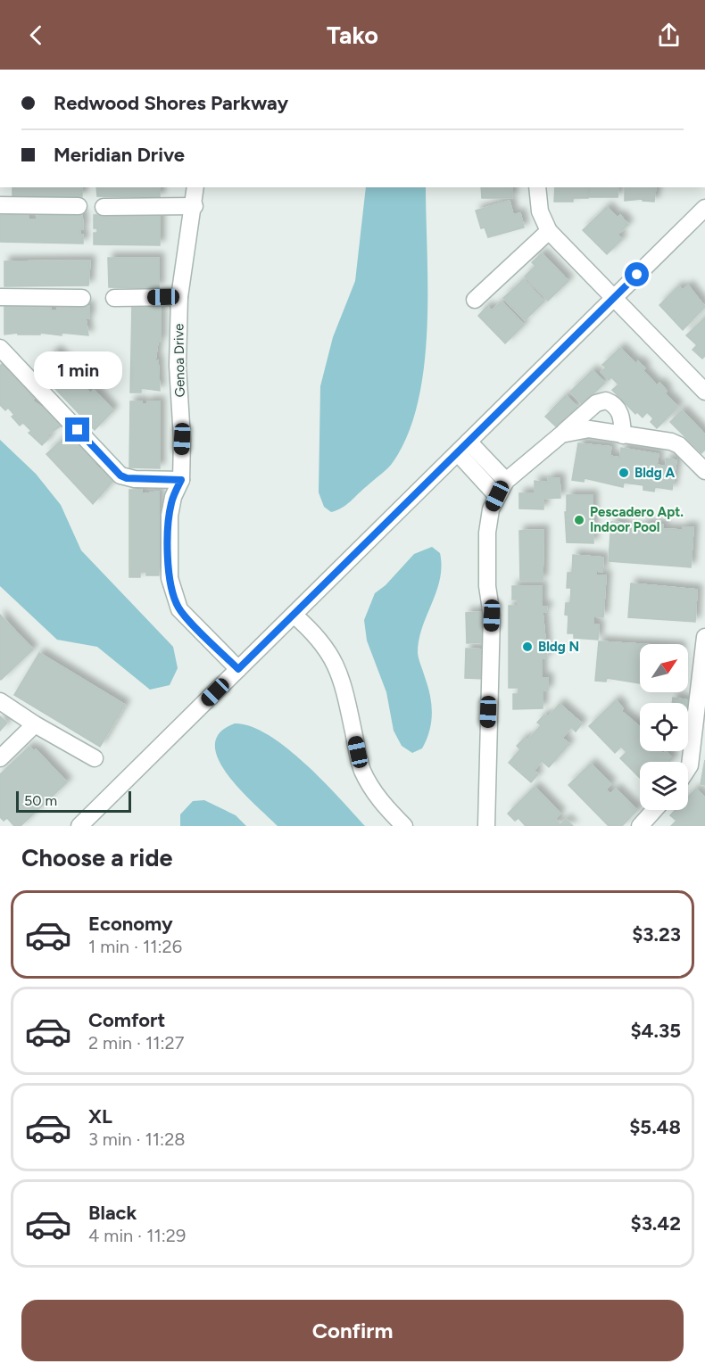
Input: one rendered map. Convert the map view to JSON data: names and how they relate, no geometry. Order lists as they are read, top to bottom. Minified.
{"streets":{"street":["Genoa Drive"]},"places":["Bldg A","Pescadero Apt. Indoor Pool","Bldg N"],"scale_bar":"50 m","north":"top right","page":{"header":"Tako","banner":["Redwood Shores Parkway","Meridian Drive"],"bubble":"1 min","scale":"50 m","heading":"Choose a ride","list":[{"name":"Economy","note":"1 min · 11:26","value":"$3.23"},{"name":"Comfort","note":"2 min · 11:27","value":"$4.35"},{"name":"XL","note":"3 min · 11:28","value":"$5.48"},{"name":"Black","note":"4 min · 11:29","value":"$3.42"}],"buttons":"Confirm"}}
